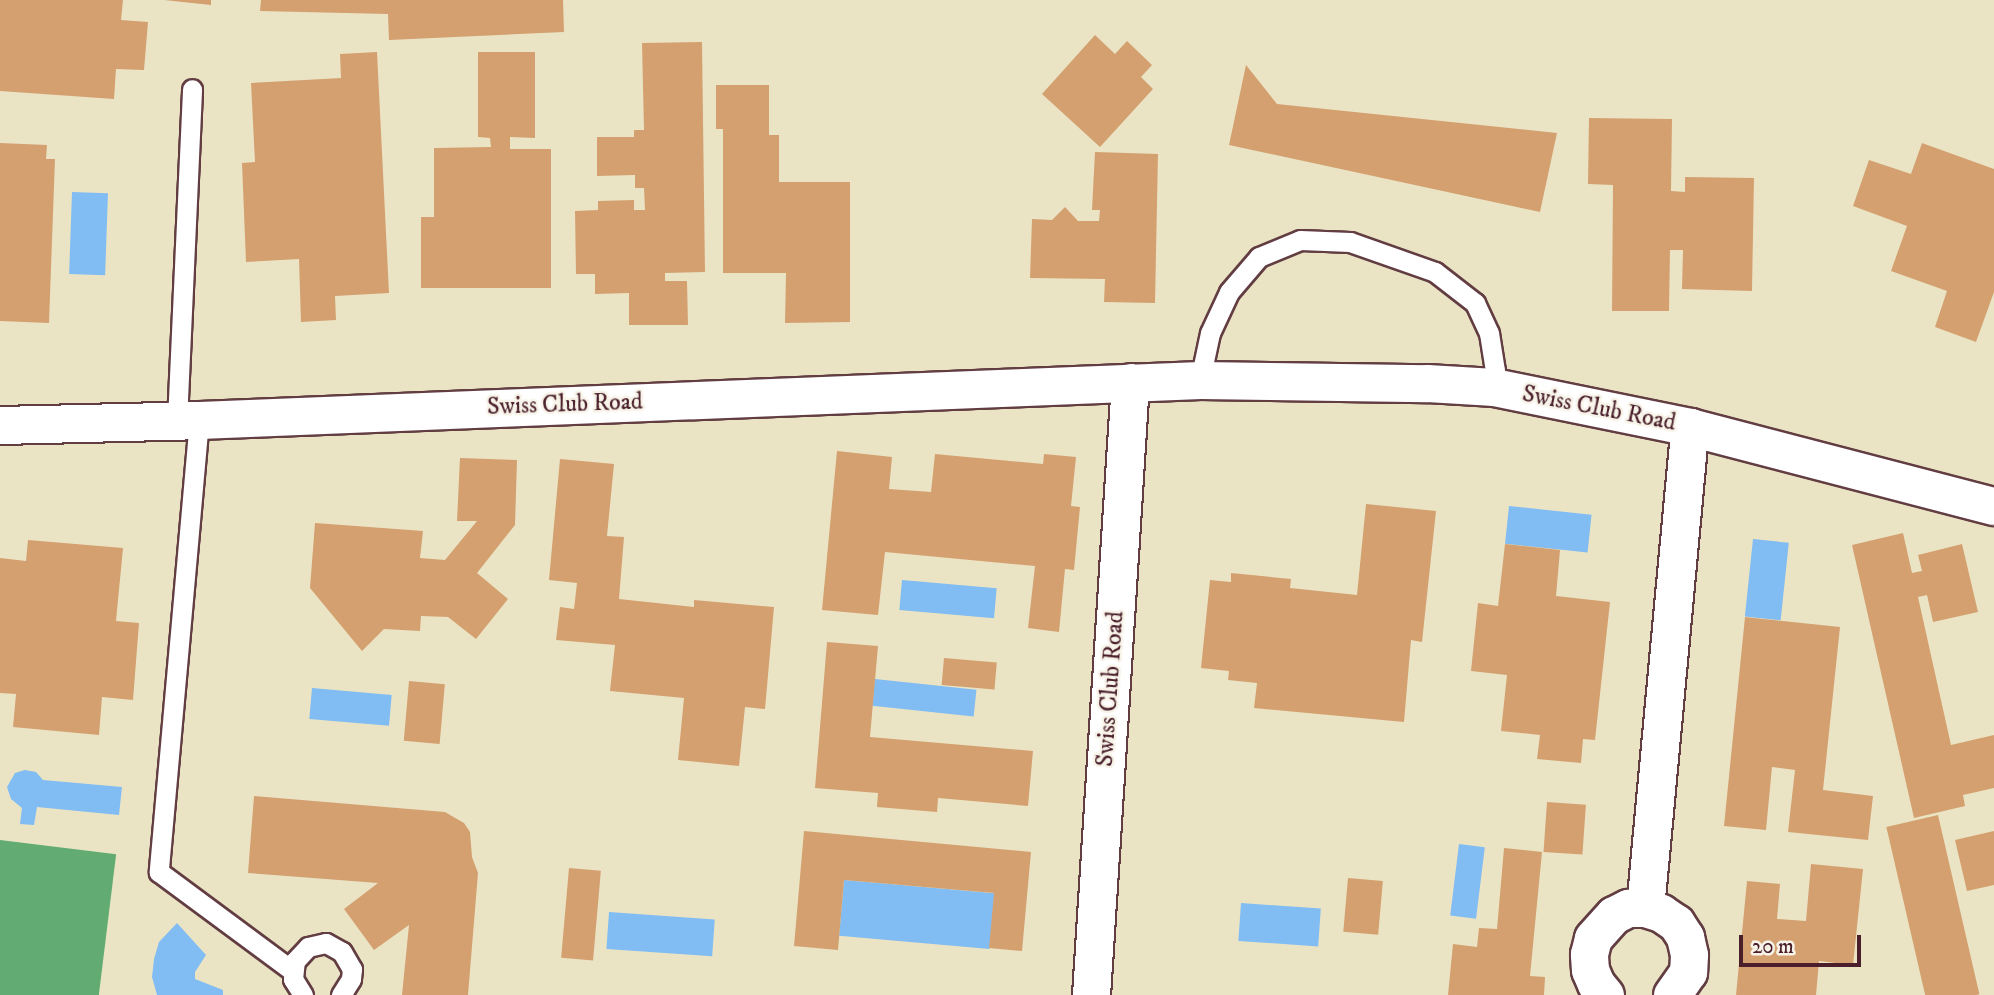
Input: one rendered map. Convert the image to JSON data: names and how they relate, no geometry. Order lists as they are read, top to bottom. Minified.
{"streets":{"street":["Swiss Club Road"]},"scale_bar":"20 m"}
